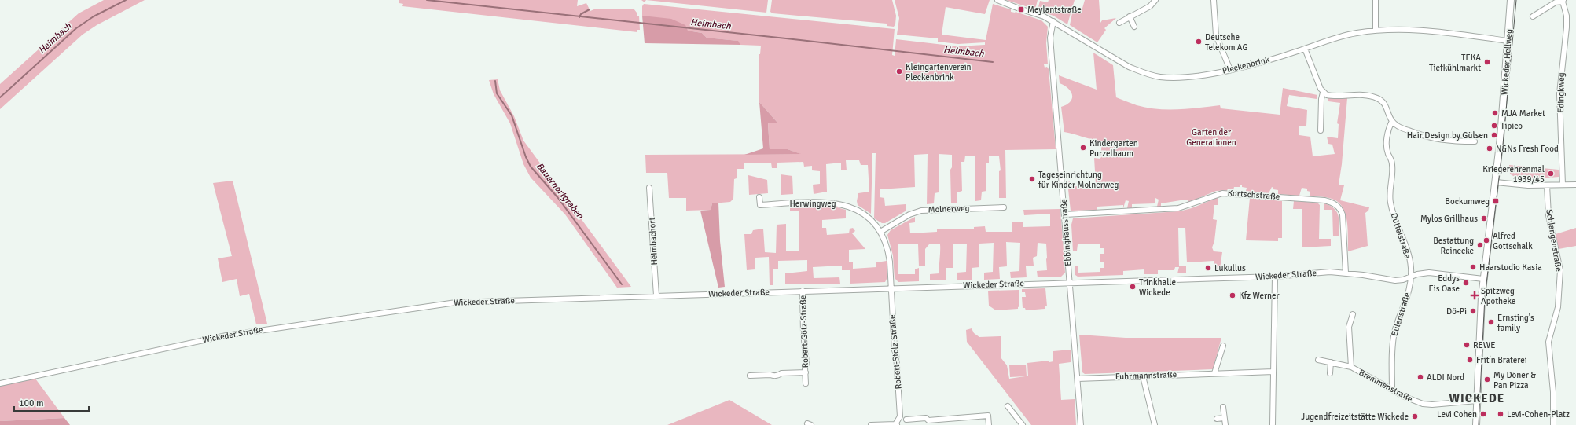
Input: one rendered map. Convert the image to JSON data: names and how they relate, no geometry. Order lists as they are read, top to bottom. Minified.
{"streets":{"main road":["Wickeder Hellweg"],"street":["Pleckenbrink","Edingkweg","Kortschstraße","Herwingweg","Molnerweg","Ebbinghausstraße","Düttelstraße","Schlangenstraße","Heimbachort","Wickeder Straße","Eulenstraße","Robert-Götz-Straße","Robert-Stolz-Straße","Fuhrmannstraße","Bremmenstraße"]},"crossings":[["Wickeder Hellweg","Pleckenbrink"],["Wickeder Hellweg","Wickeder Straße"],["Wickeder Hellweg","Bremmenstraße"],["Pleckenbrink","Ebbinghausstraße"],["Kortschstraße","Ebbinghausstraße"],["Kortschstraße","Wickeder Straße"],["Herwingweg","Molnerweg"],["Herwingweg","Wickeder Straße"],["Herwingweg","Robert-Stolz-Straße"],["Ebbinghausstraße","Wickeder Straße"],["Ebbinghausstraße","Fuhrmannstraße"],["Düttelstraße","Wickeder Straße"],["Düttelstraße","Eulenstraße"],["Heimbachort","Wickeder Straße"],["Wickeder Straße","Eulenstraße"],["Wickeder Straße","Robert-Götz-Straße"],["Wickeder Straße","Robert-Stolz-Straße"],["Eulenstraße","Bremmenstraße"]],"districts":["WICKEDE"],"water":["Heimbach","Bauernortgraben"],"parks":["Garten der Generationen"],"places":{"transit":["Meylantstraße","Bockumweg"],"other":["Deutsche Telekom AG","TEKA Tiefkühlmarkt","Kleingartenverein Pleckenbrink","MJA Market","Tipico","Hair Design by Gülsen","Kindergarten Purzelbaum","N&Ns Fresh Food","Kriegerehrenmal 1939/45","Tageseinrichtung für Kinder Molnerweg","Mylos Grillhaus","Alfred Gottschalk","Bestattung Reinecke","Haarstudio Kasia","Lukullus","Eddys Eis Oase","Trinkhalle Wickede","Kfz Werner","Dö-Pi","Ernsting's family","REWE","Frit'n Braterei","ALDI Nord","My Döner & Pan Pizza","Levi Cohen","Levi-Cohen-Platz","Jugendfreizeitstätte Wickede"],"health":["Spitzweg Apotheke"]},"scale_bar":"100 m"}
